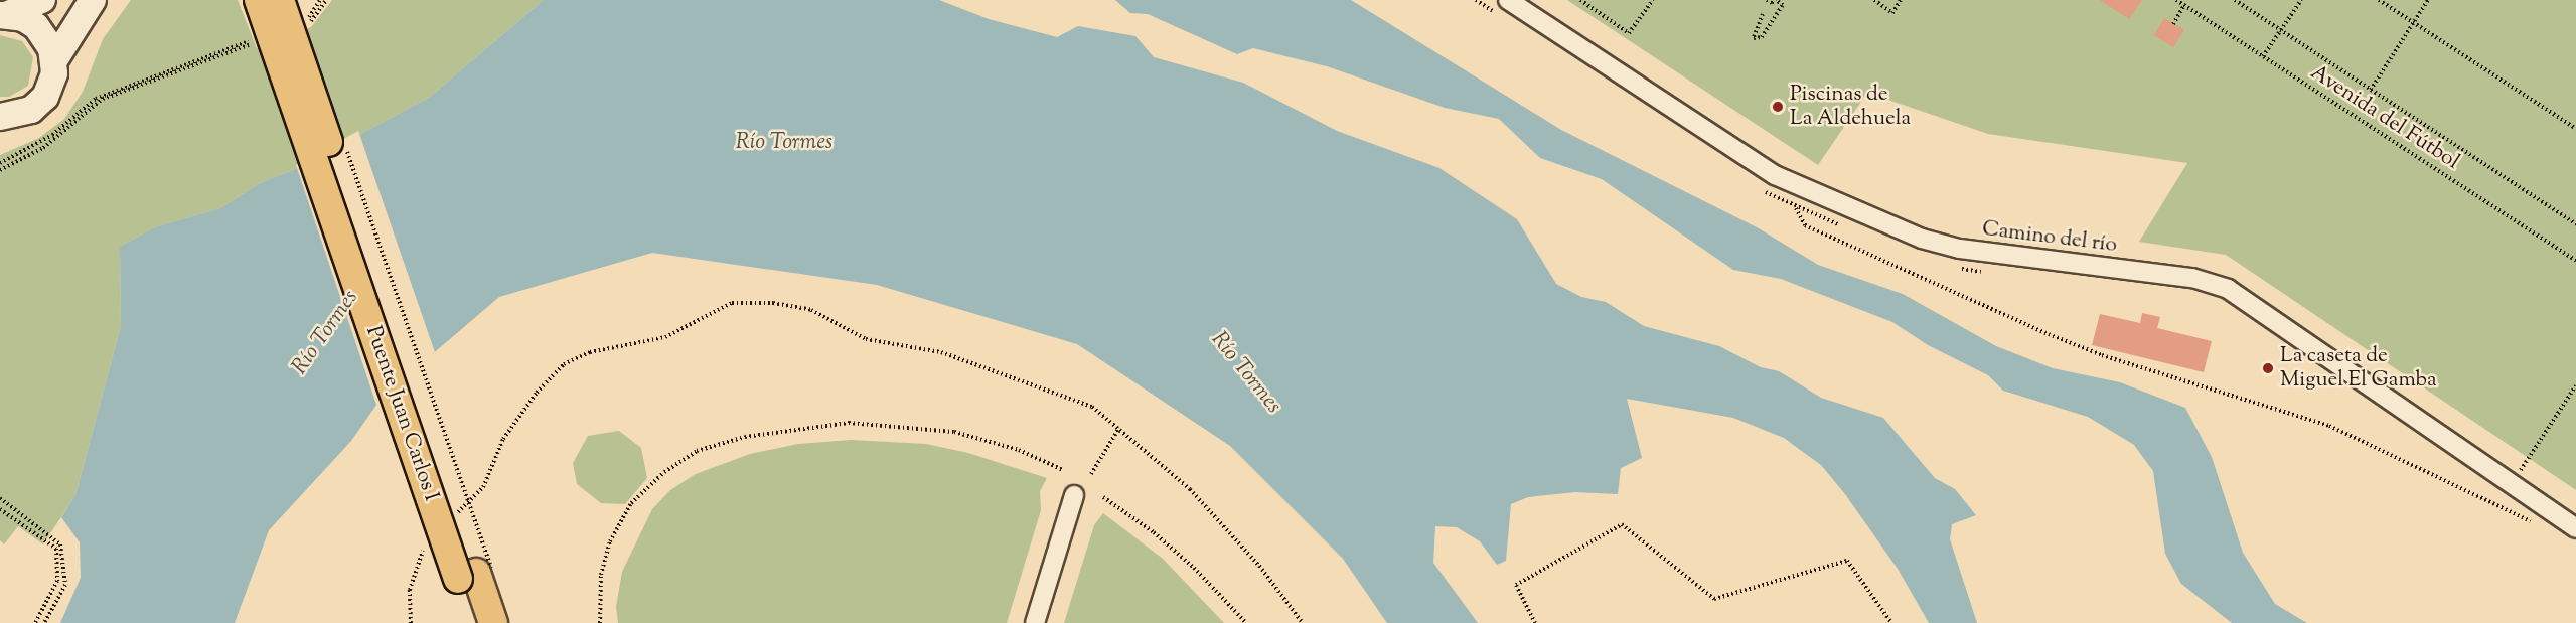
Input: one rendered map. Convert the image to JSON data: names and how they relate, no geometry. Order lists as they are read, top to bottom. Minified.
{"streets":{"main road":["Puente Juan Carlos I"],"street":["Camino del río"],"path":["Avenida del Fútbol"]},"water":["Río Tormes"],"places":["Piscinas de La Aldehuela","La caseta de Miguel El Gamba"]}
